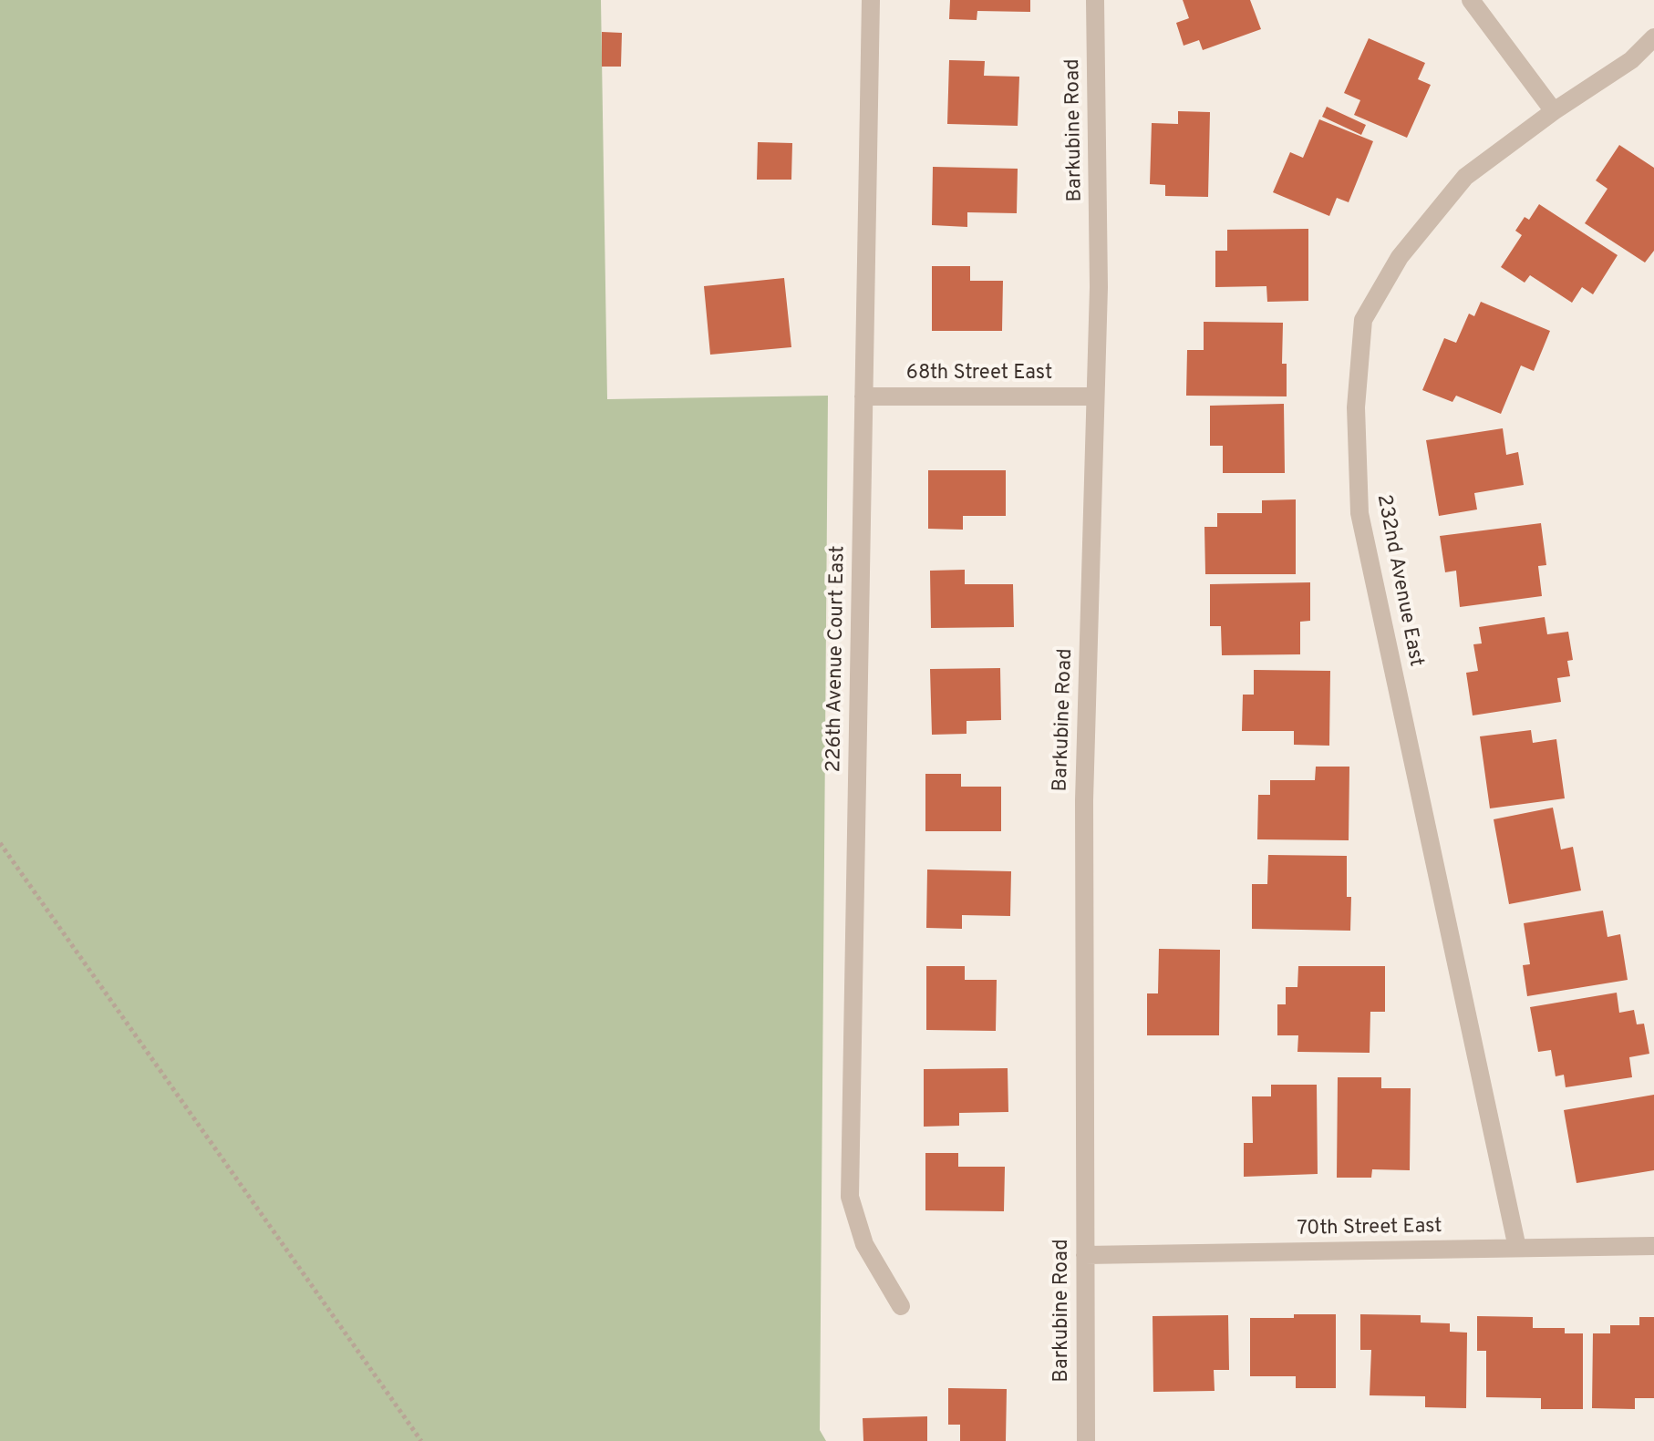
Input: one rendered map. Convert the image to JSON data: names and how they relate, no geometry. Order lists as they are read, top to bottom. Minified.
{"streets":{"street":["Barkubine Road","68th Street East","232nd Avenue East","226th Avenue Court East","70th Street East"]},"crossings":[["Barkubine Road","68th Street East"],["Barkubine Road","70th Street East"],["68th Street East","226th Avenue Court East"],["232nd Avenue East","70th Street East"]]}
